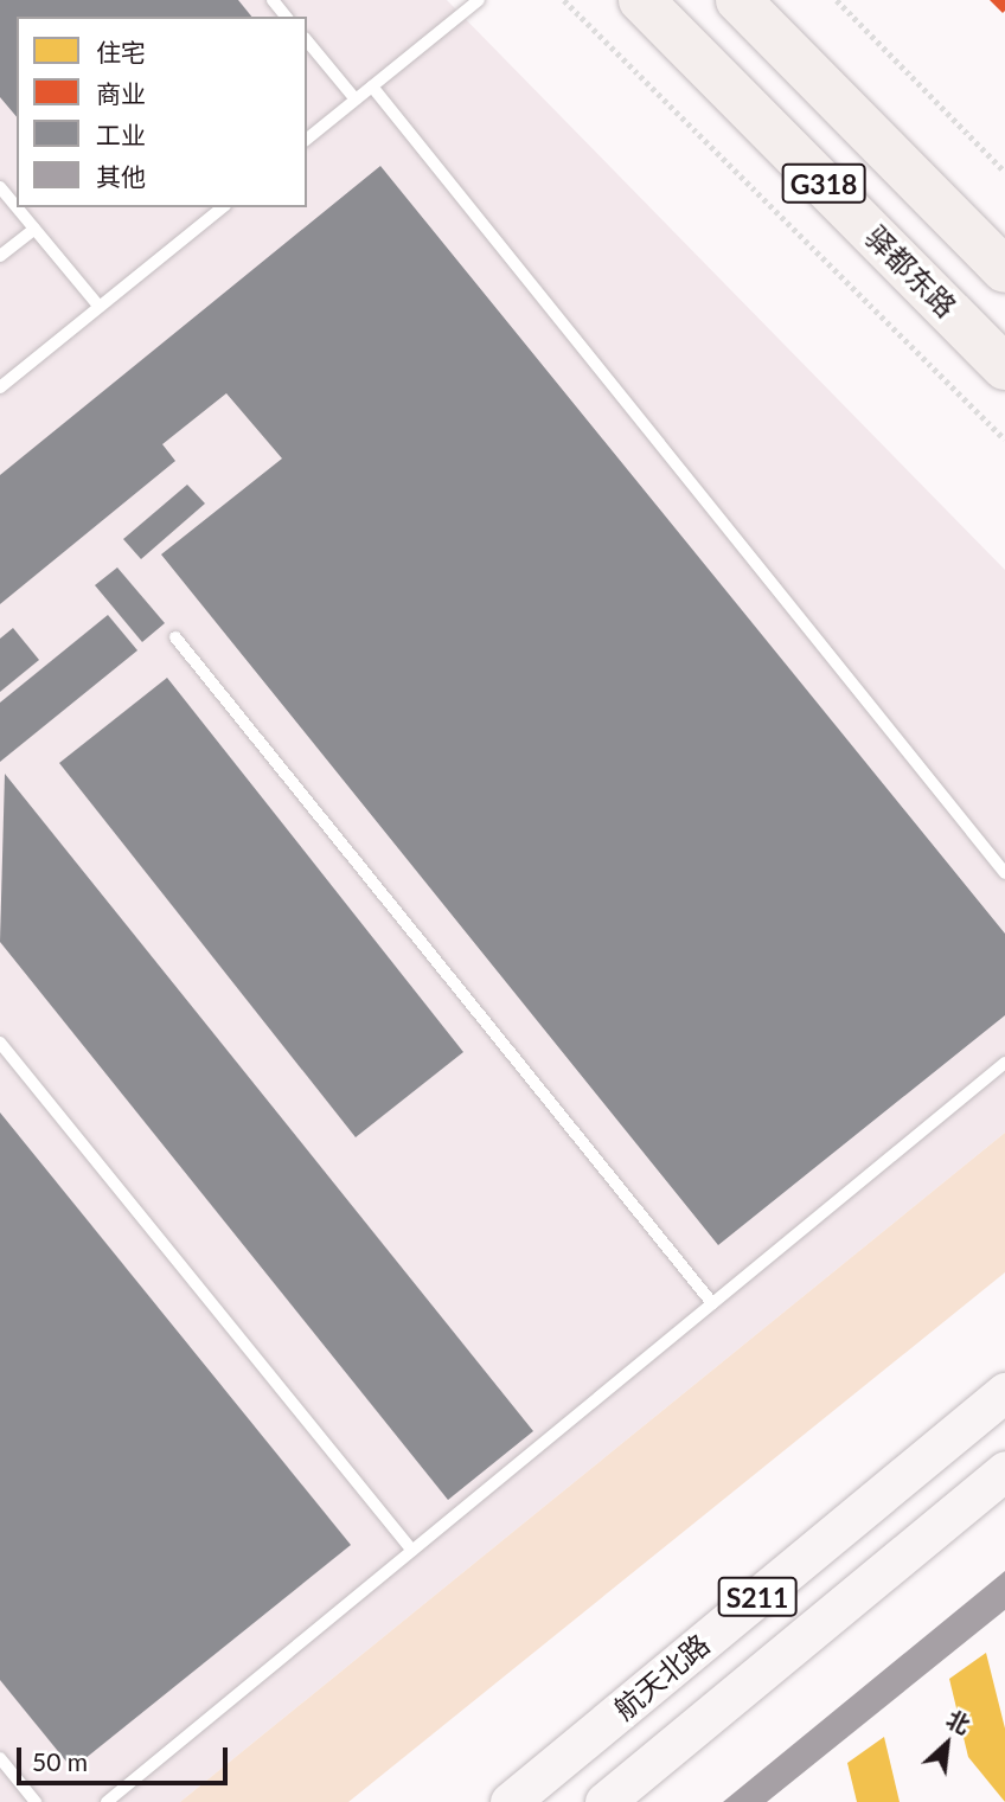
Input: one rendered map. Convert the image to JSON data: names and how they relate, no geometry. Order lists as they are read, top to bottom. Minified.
{"streets":{"highway":["G318","驿都东路"],"main road":["S211","航天北路"]},"legend":["住宅","商业","工业","其他"],"scale_bar":"50 m","north":"top right"}
